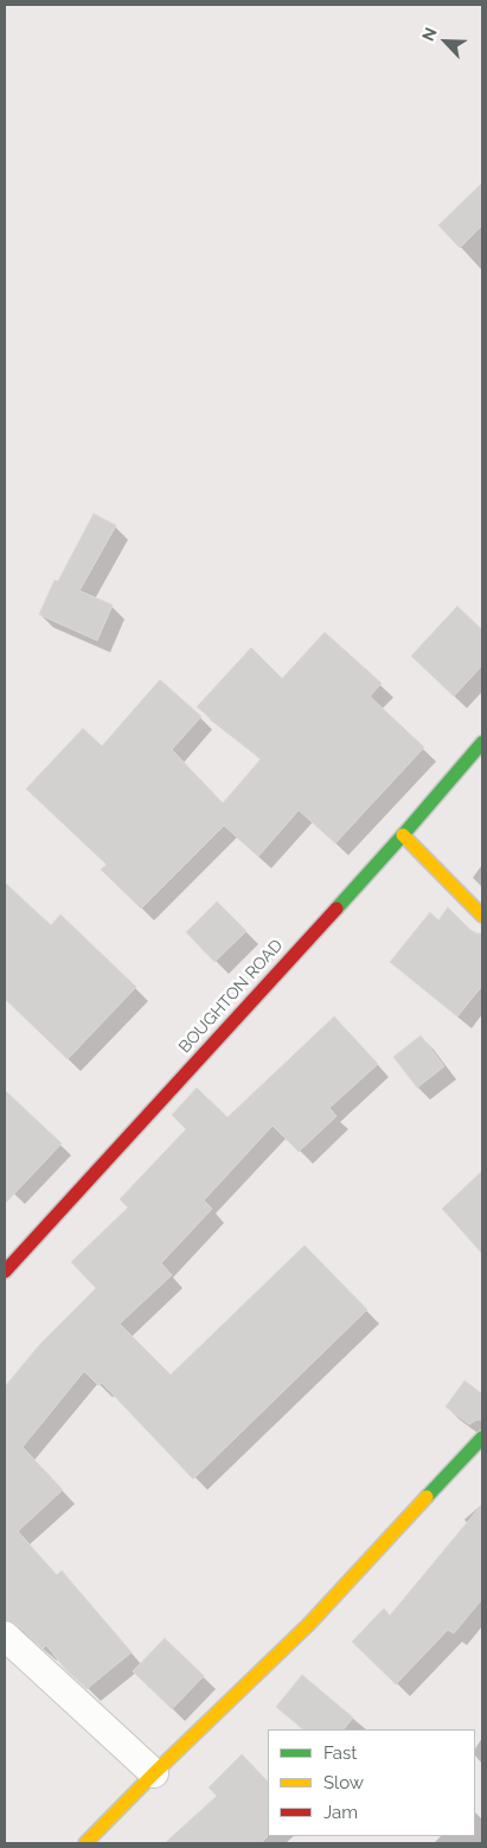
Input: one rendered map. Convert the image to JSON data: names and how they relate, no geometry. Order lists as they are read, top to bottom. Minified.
{"streets":{"main road":["BOUGHTON ROAD"]},"legend":["Fast","Slow","Jam"],"north":"top left"}
